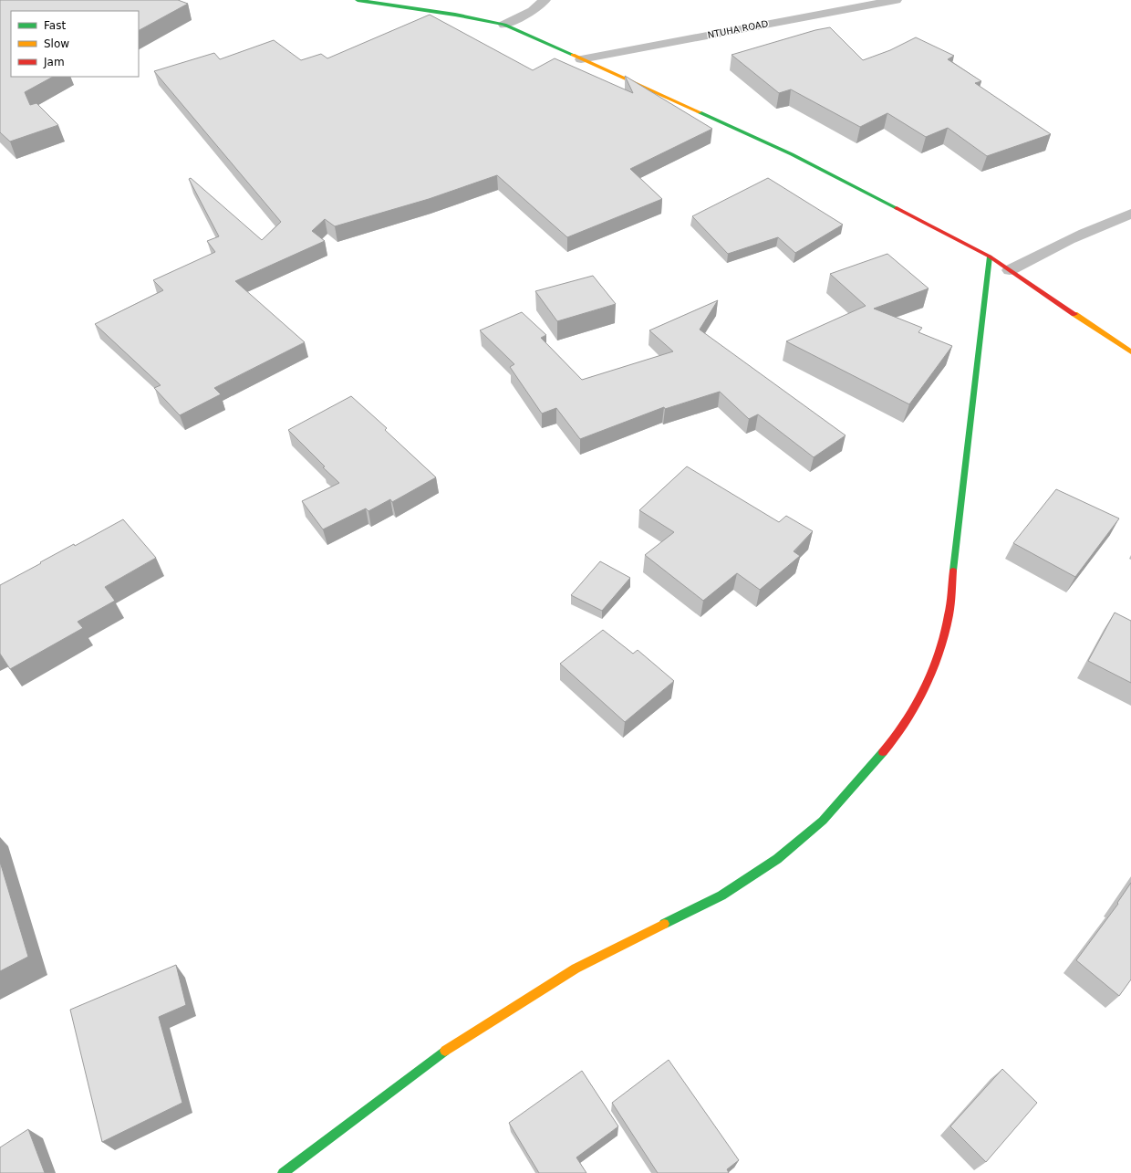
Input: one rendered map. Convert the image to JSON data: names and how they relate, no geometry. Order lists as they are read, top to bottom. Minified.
{"streets":{"street":["NTUHA ROAD"]},"legend":["Fast","Slow","Jam"]}
